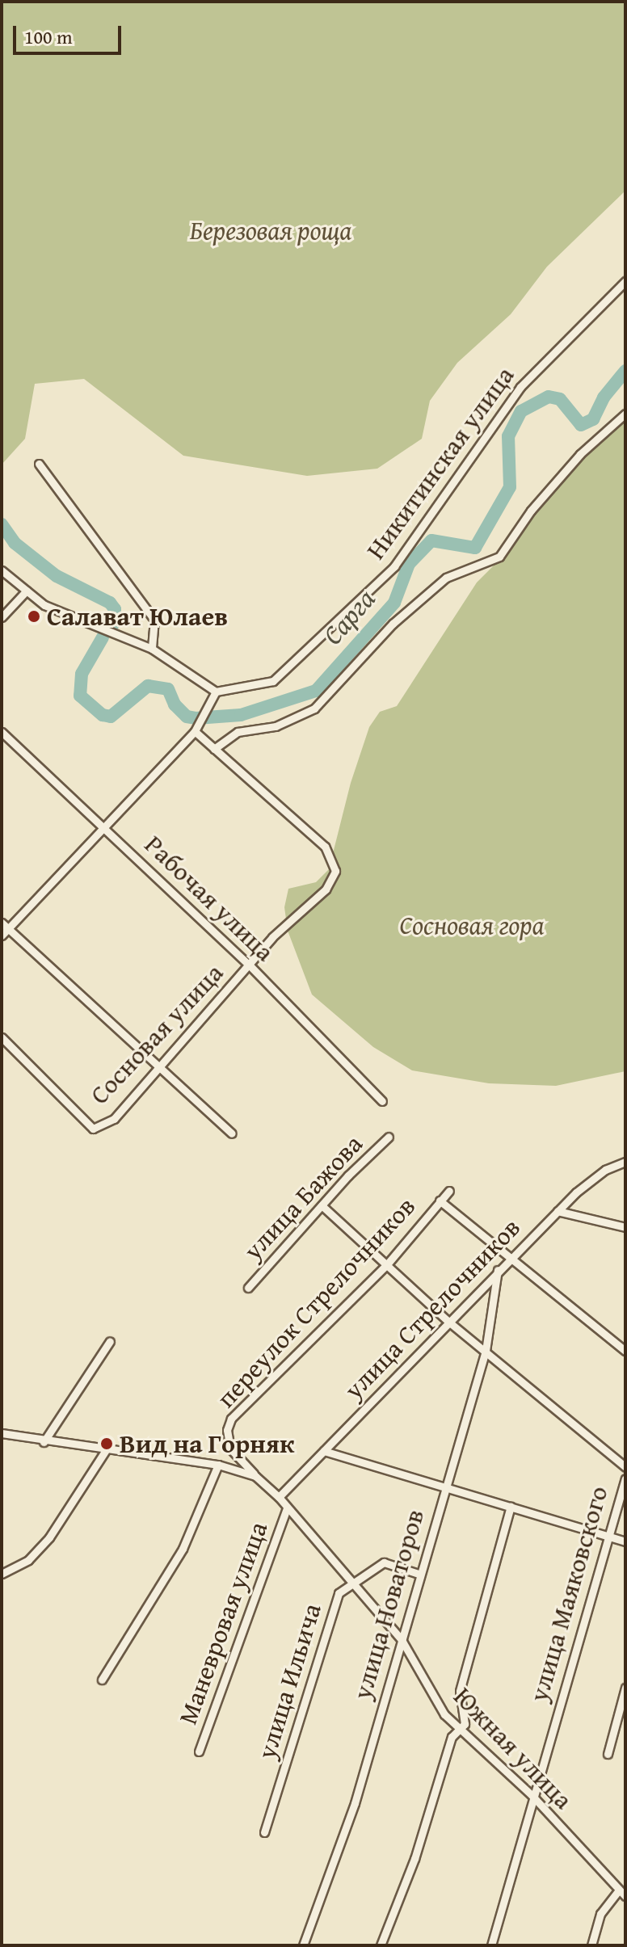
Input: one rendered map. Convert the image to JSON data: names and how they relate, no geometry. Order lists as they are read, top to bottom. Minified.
{"streets":{"street":["Никитинская улица","Рабочая улица","Сосновая улица","улица Бажова","переулок Стрелочников","улица Стрелочников","улица Маяковского","улица Новаторов","Маневровая улица","улица Ильича","Южная улица"]},"crossings":[["Рабочая улица","Сосновая улица"],["переулок Стрелочников","Южная улица"],["улица Стрелочников","улица Новаторов"],["улица Стрелочников","Южная улица"],["улица Маяковского","Южная улица"],["улица Новаторов","улица Ильича"],["улица Новаторов","Южная улица"],["Маневровая улица","Южная улица"],["улица Ильича","Южная улица"]],"water":["Сарга"],"parks":["Березовая роща","Сосновая гора"],"places":["Салават Юлаев","Вид на Горняк"],"scale_bar":"100 m"}
